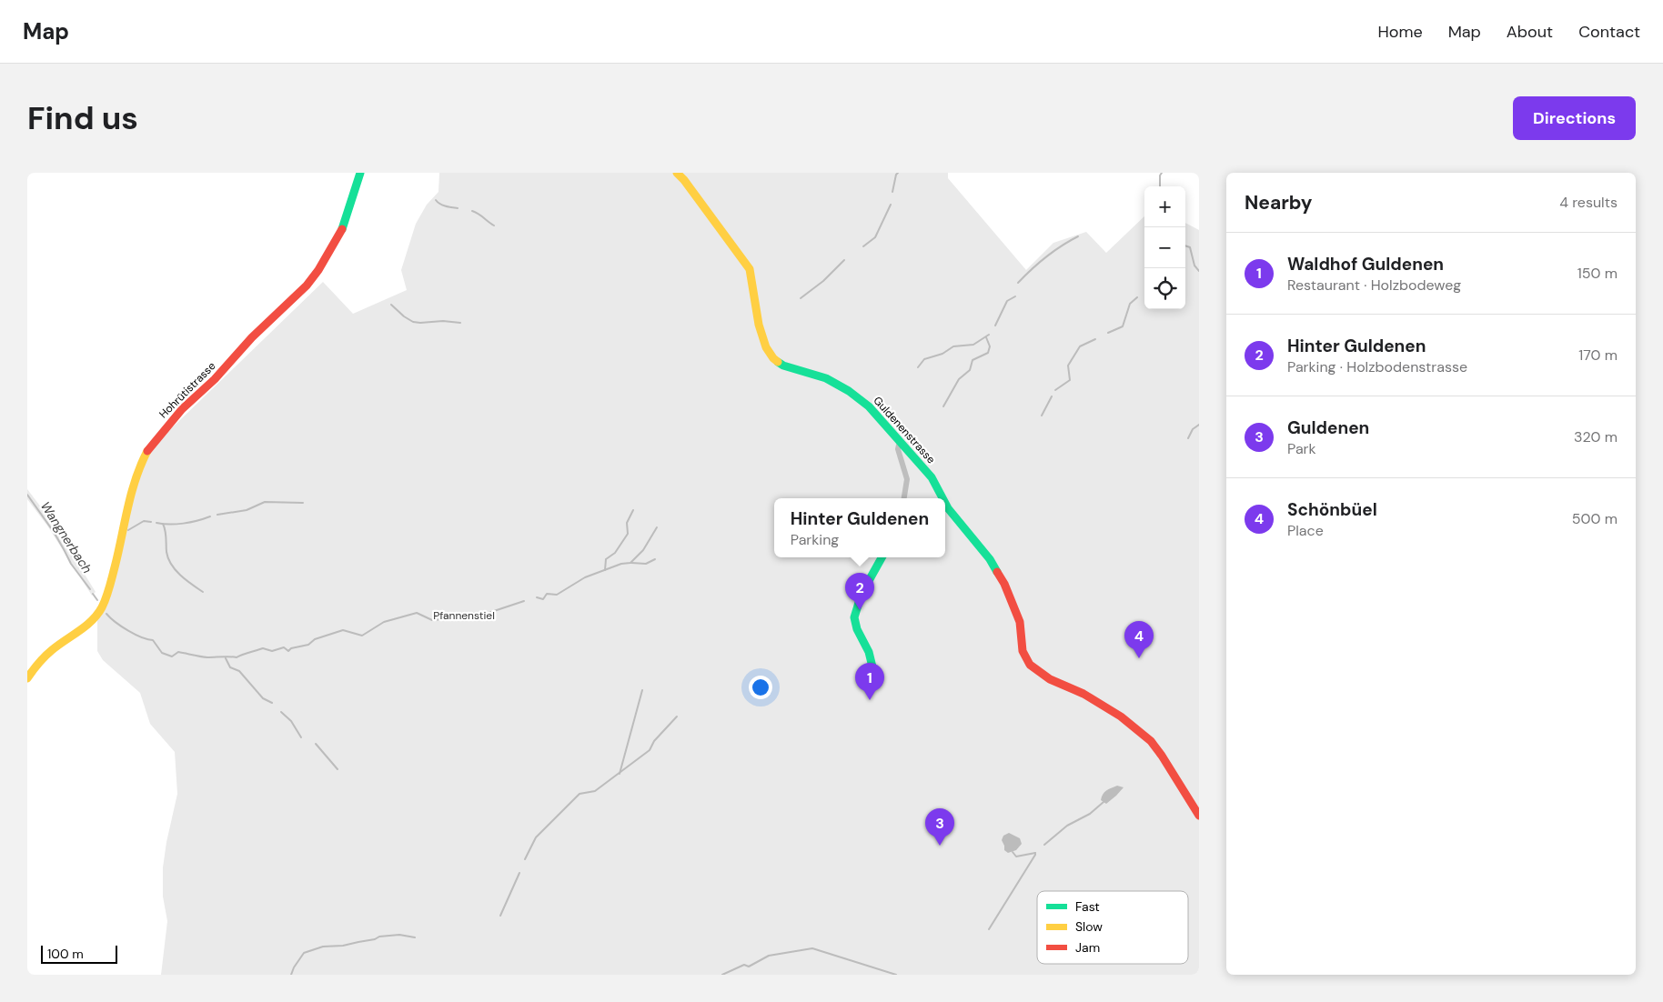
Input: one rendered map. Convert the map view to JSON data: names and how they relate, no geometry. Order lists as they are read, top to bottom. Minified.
{"streets":{"street":["Hohrütistrasse","Guldenenstrasse"]},"water":["Wangnerbach"],"parks":["Pfannenstiel"],"legend":["Fast","Slow","Jam"],"scale_bar":"100 m","page":{"header":"Map","nav":["Home","Map","About","Contact"],"buttons":"Directions","title":"Find us","heading":["Nearby","4 results"],"map_buttons":["+","−"],"list":[{"mark":"1","name":"Waldhof Guldenen","note":"Restaurant · Holzbodeweg","value":"150 m"},{"mark":"2","name":"Hinter Guldenen","note":"Parking · Holzbodenstrasse","value":"170 m"},{"mark":"3","name":"Guldenen","note":"Park","value":"320 m"},{"mark":"4","name":"Schönbüel","note":"Place","value":"500 m"}],"popup":["Hinter Guldenen","Parking"],"pins":["2","4","1","3"],"scale":"100 m"}}
